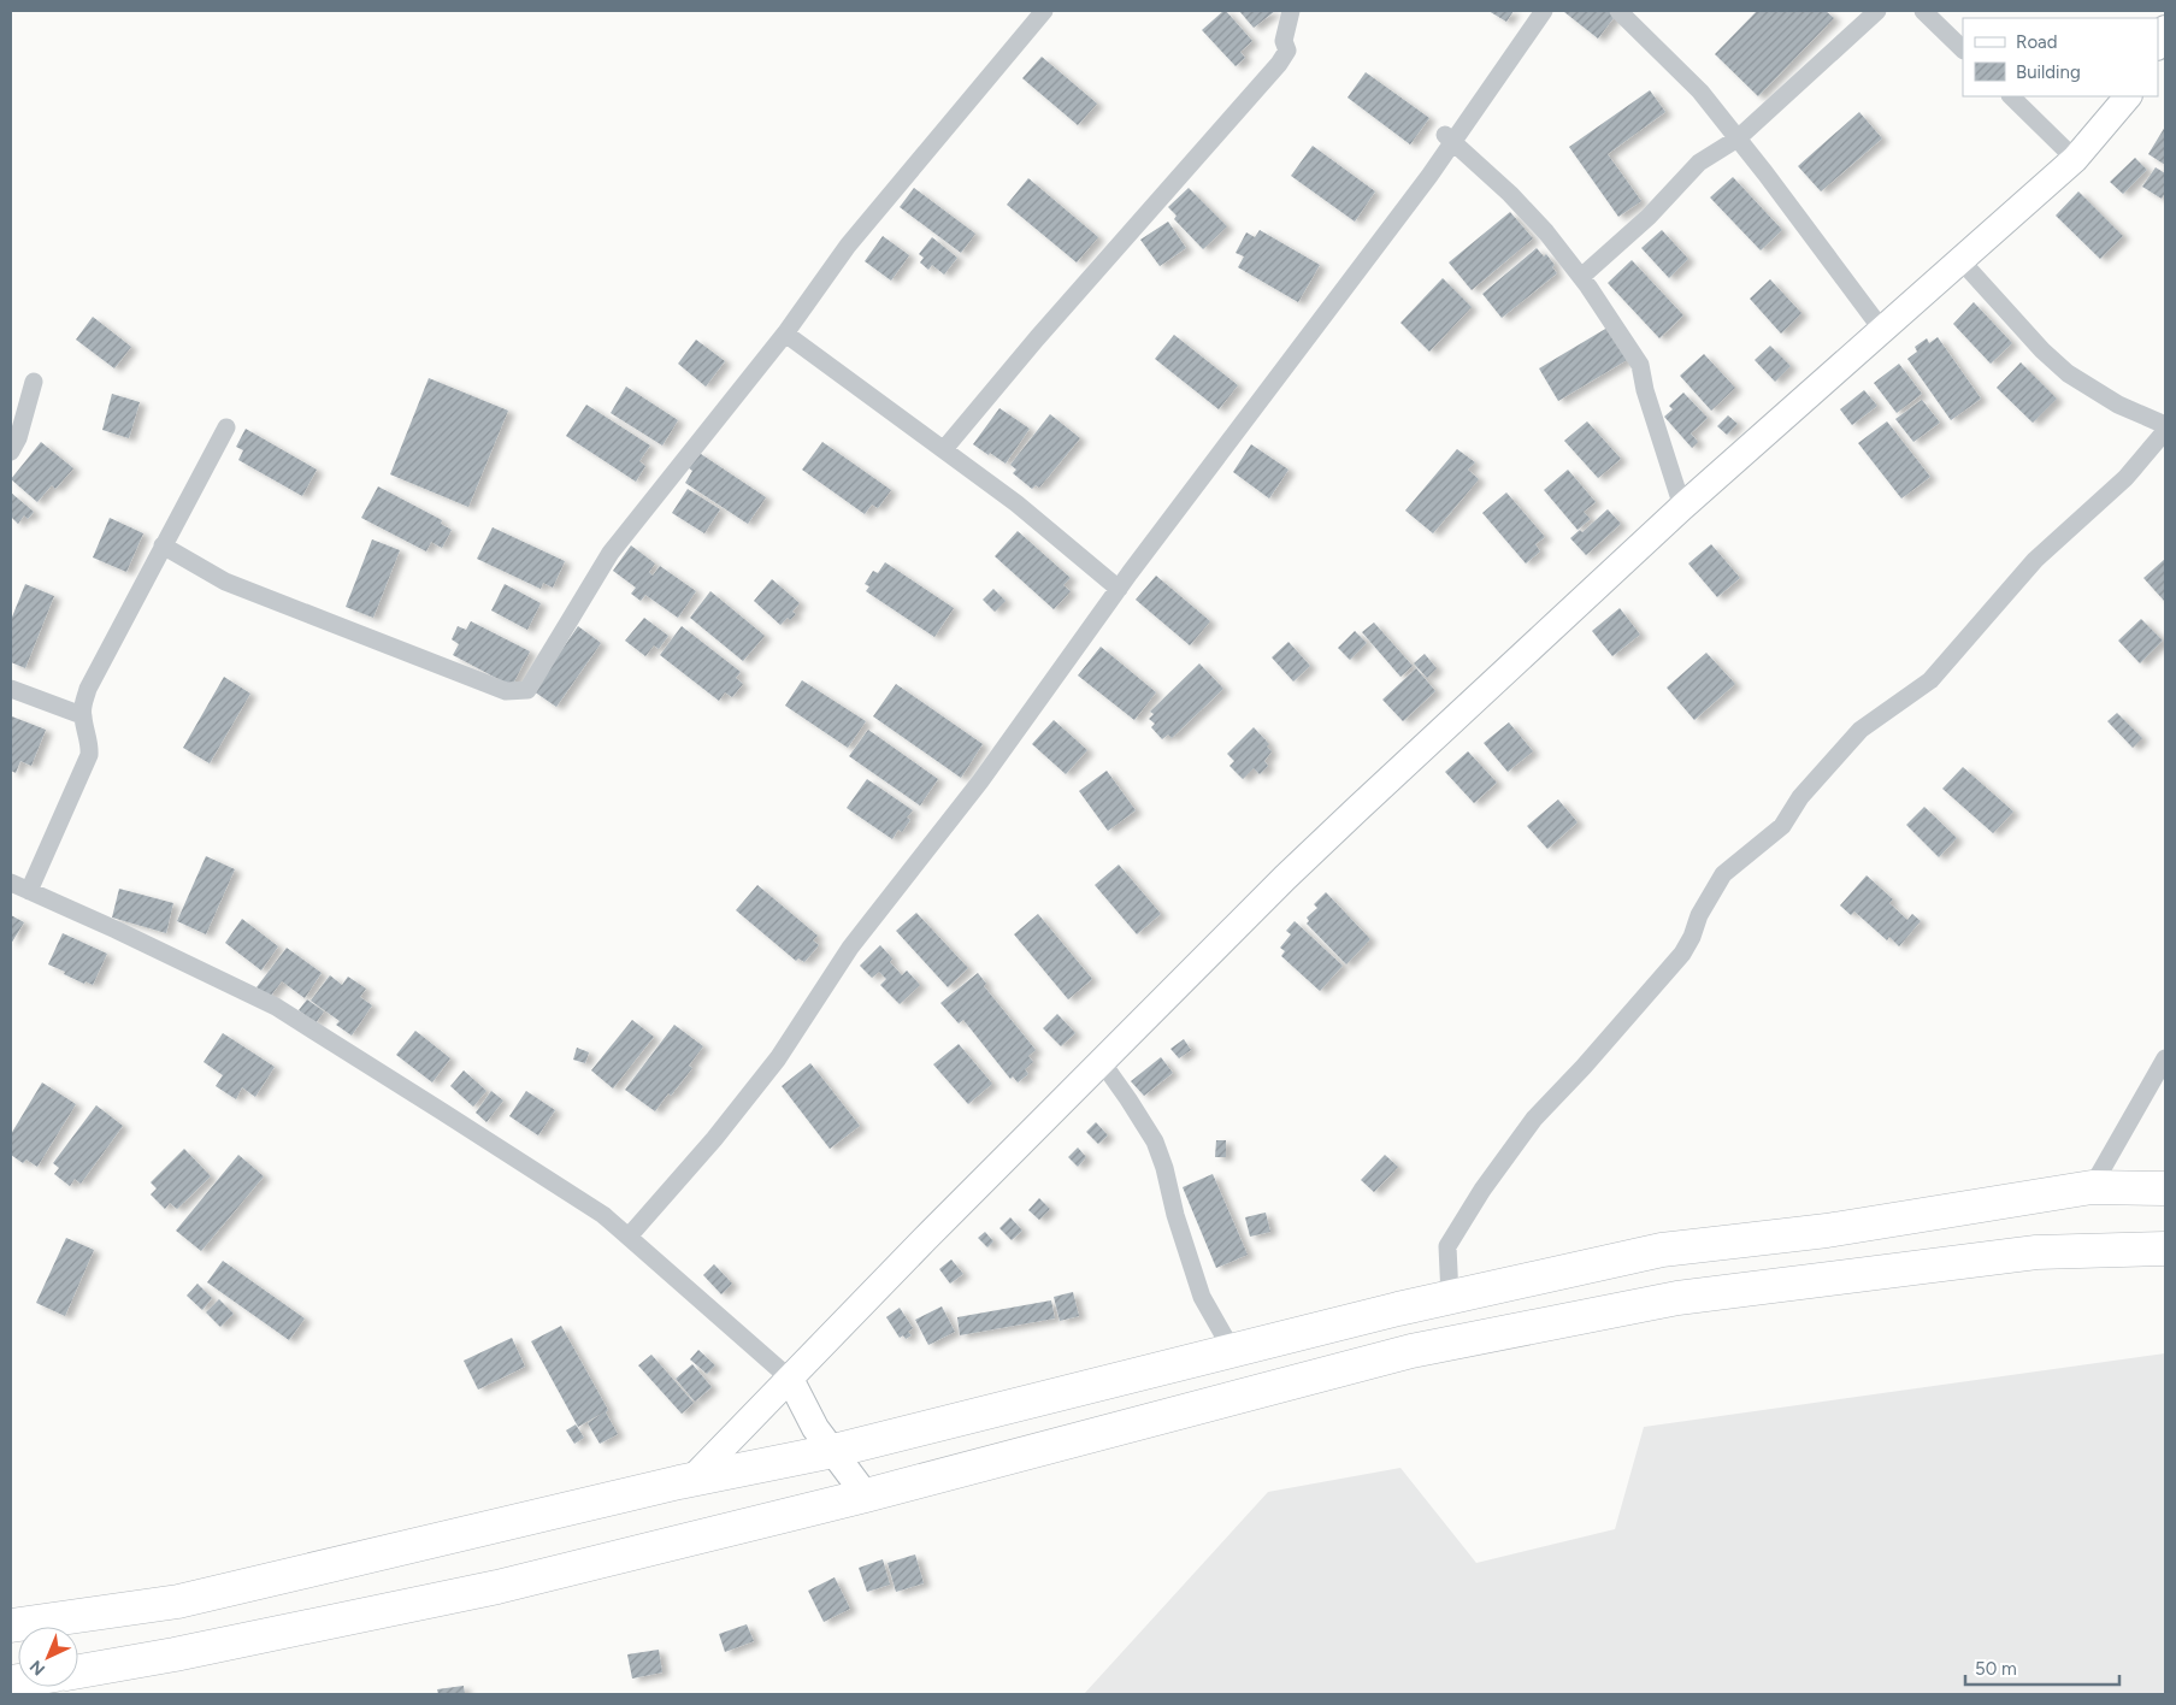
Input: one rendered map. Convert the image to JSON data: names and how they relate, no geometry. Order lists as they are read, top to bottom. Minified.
{"legend":["Road","Building"],"scale_bar":"50 m","north":"bottom left"}
